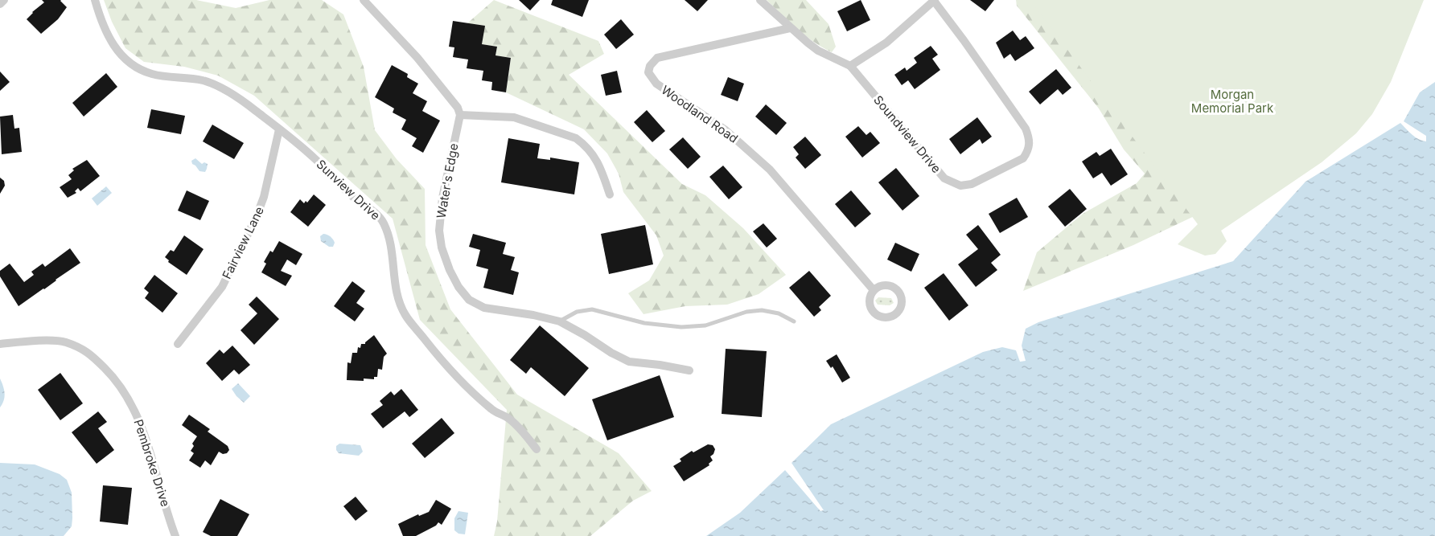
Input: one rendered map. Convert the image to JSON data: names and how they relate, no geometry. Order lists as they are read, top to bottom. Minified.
{"streets":{"street":["Woodland Road","Soundview Drive","Water's Edge","Sunview Drive","Fairview Lane","Pembroke Drive"]},"crossings":[["Woodland Road","Soundview Drive"],["Sunview Drive","Fairview Lane"]],"parks":["Morgan Memorial Park"]}
